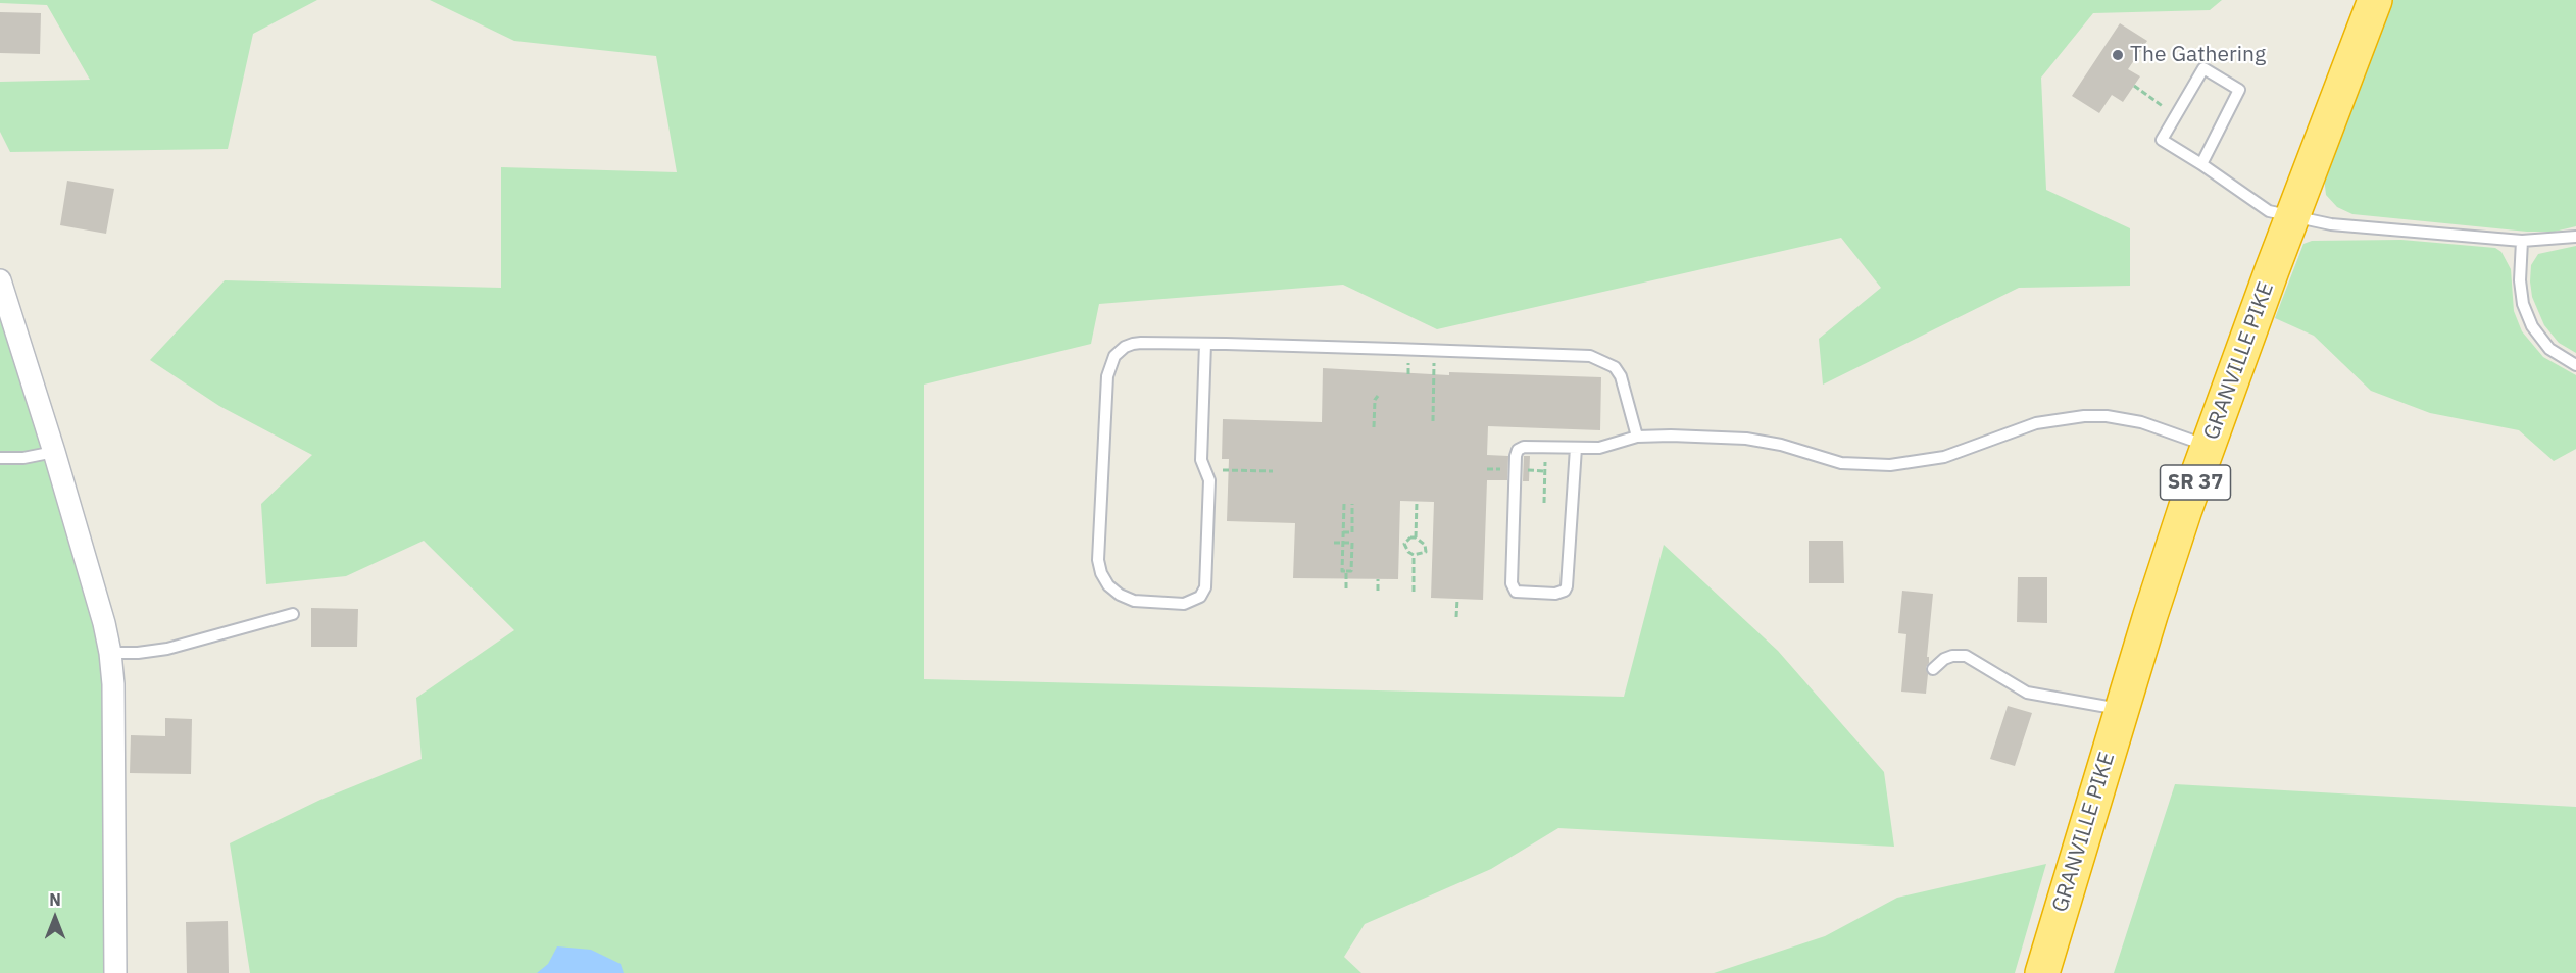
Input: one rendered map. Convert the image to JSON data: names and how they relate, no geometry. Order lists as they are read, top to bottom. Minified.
{"streets":{"highway":["GRANVILLE PIKE","SR 37"]},"places":["The Gathering"],"north":"top"}
